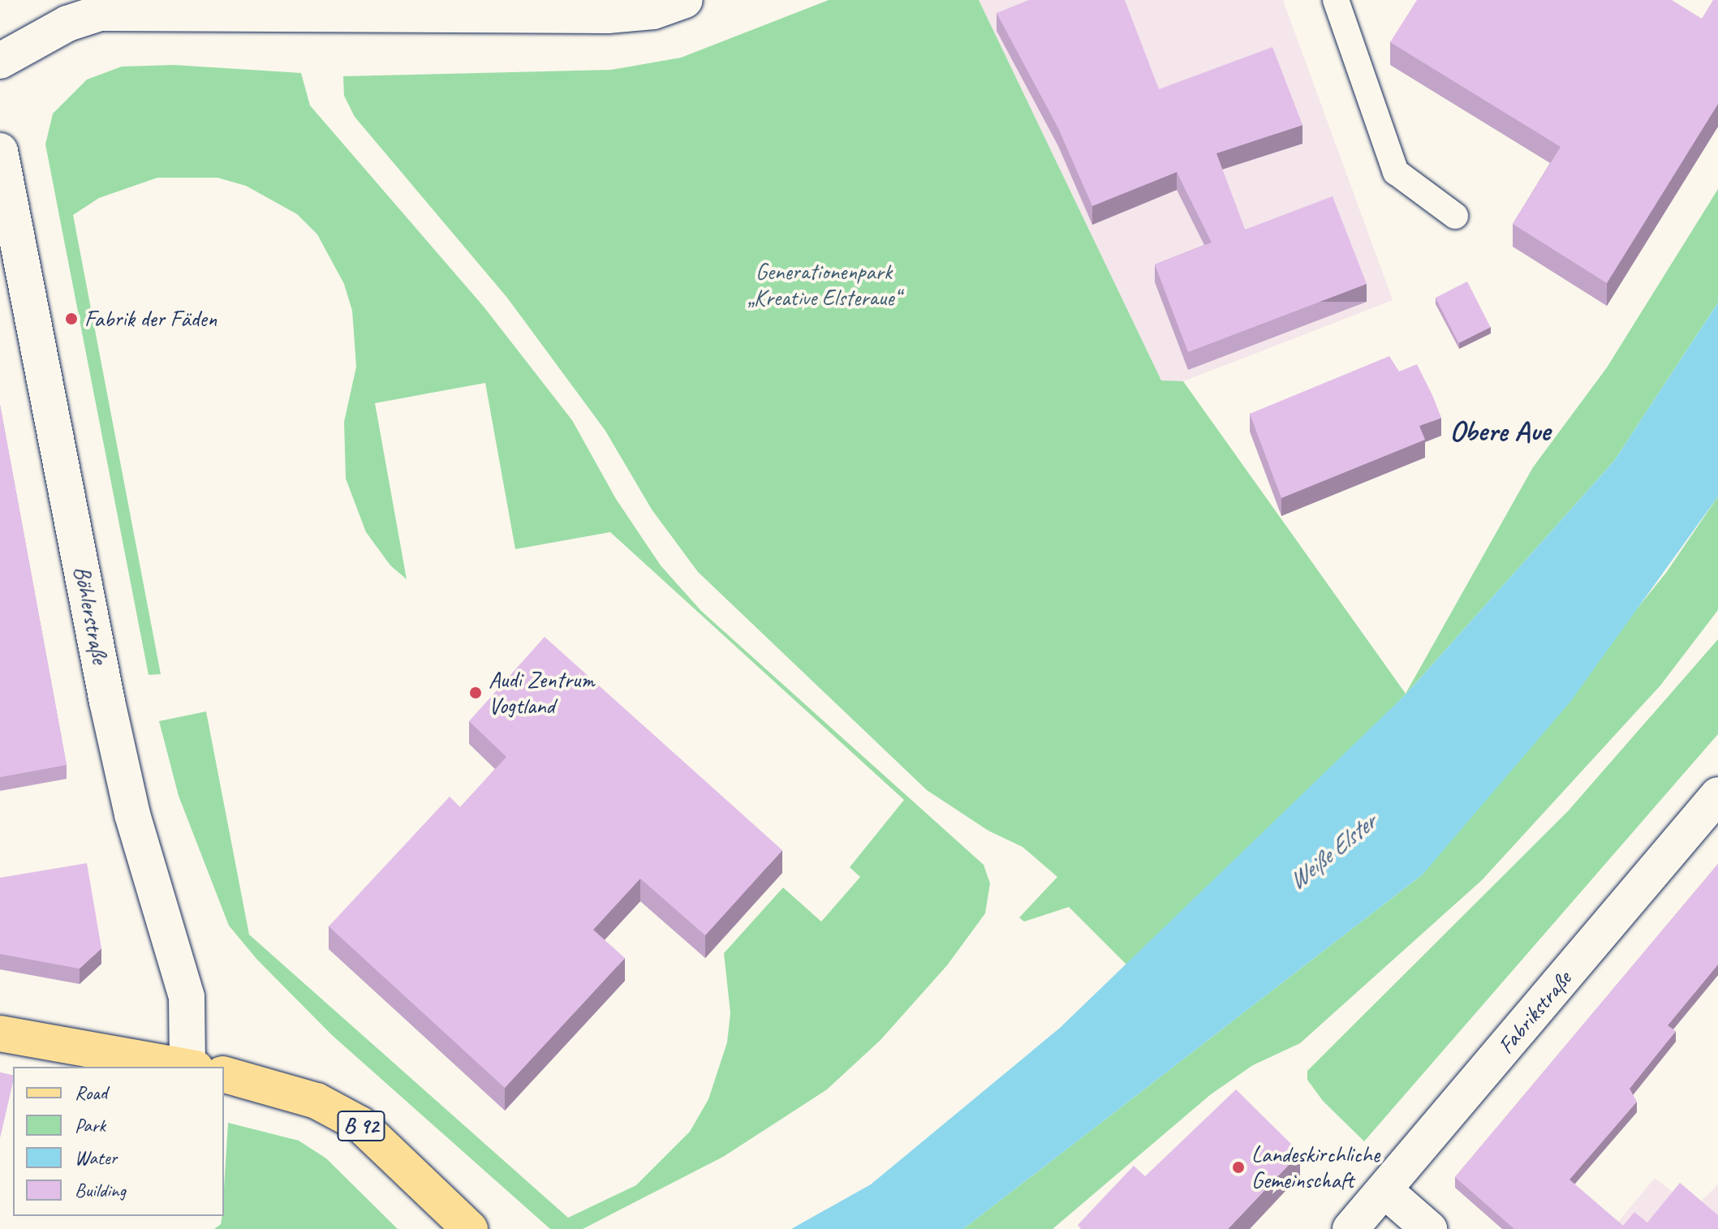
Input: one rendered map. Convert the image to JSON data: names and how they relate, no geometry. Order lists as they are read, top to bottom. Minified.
{"streets":{"main road":["B 92"],"street":["Böhlerstraße","Fabrikstraße"]},"districts":["Obere Aue"],"water":["Weiße Elster"],"parks":["Generationenpark „Kreative Elsteraue“"],"places":["Fabrik der Fäden","Audi Zentrum Vogtland","Landeskirchliche Gemeinschaft"],"legend":["Road","Park","Water","Building"]}
